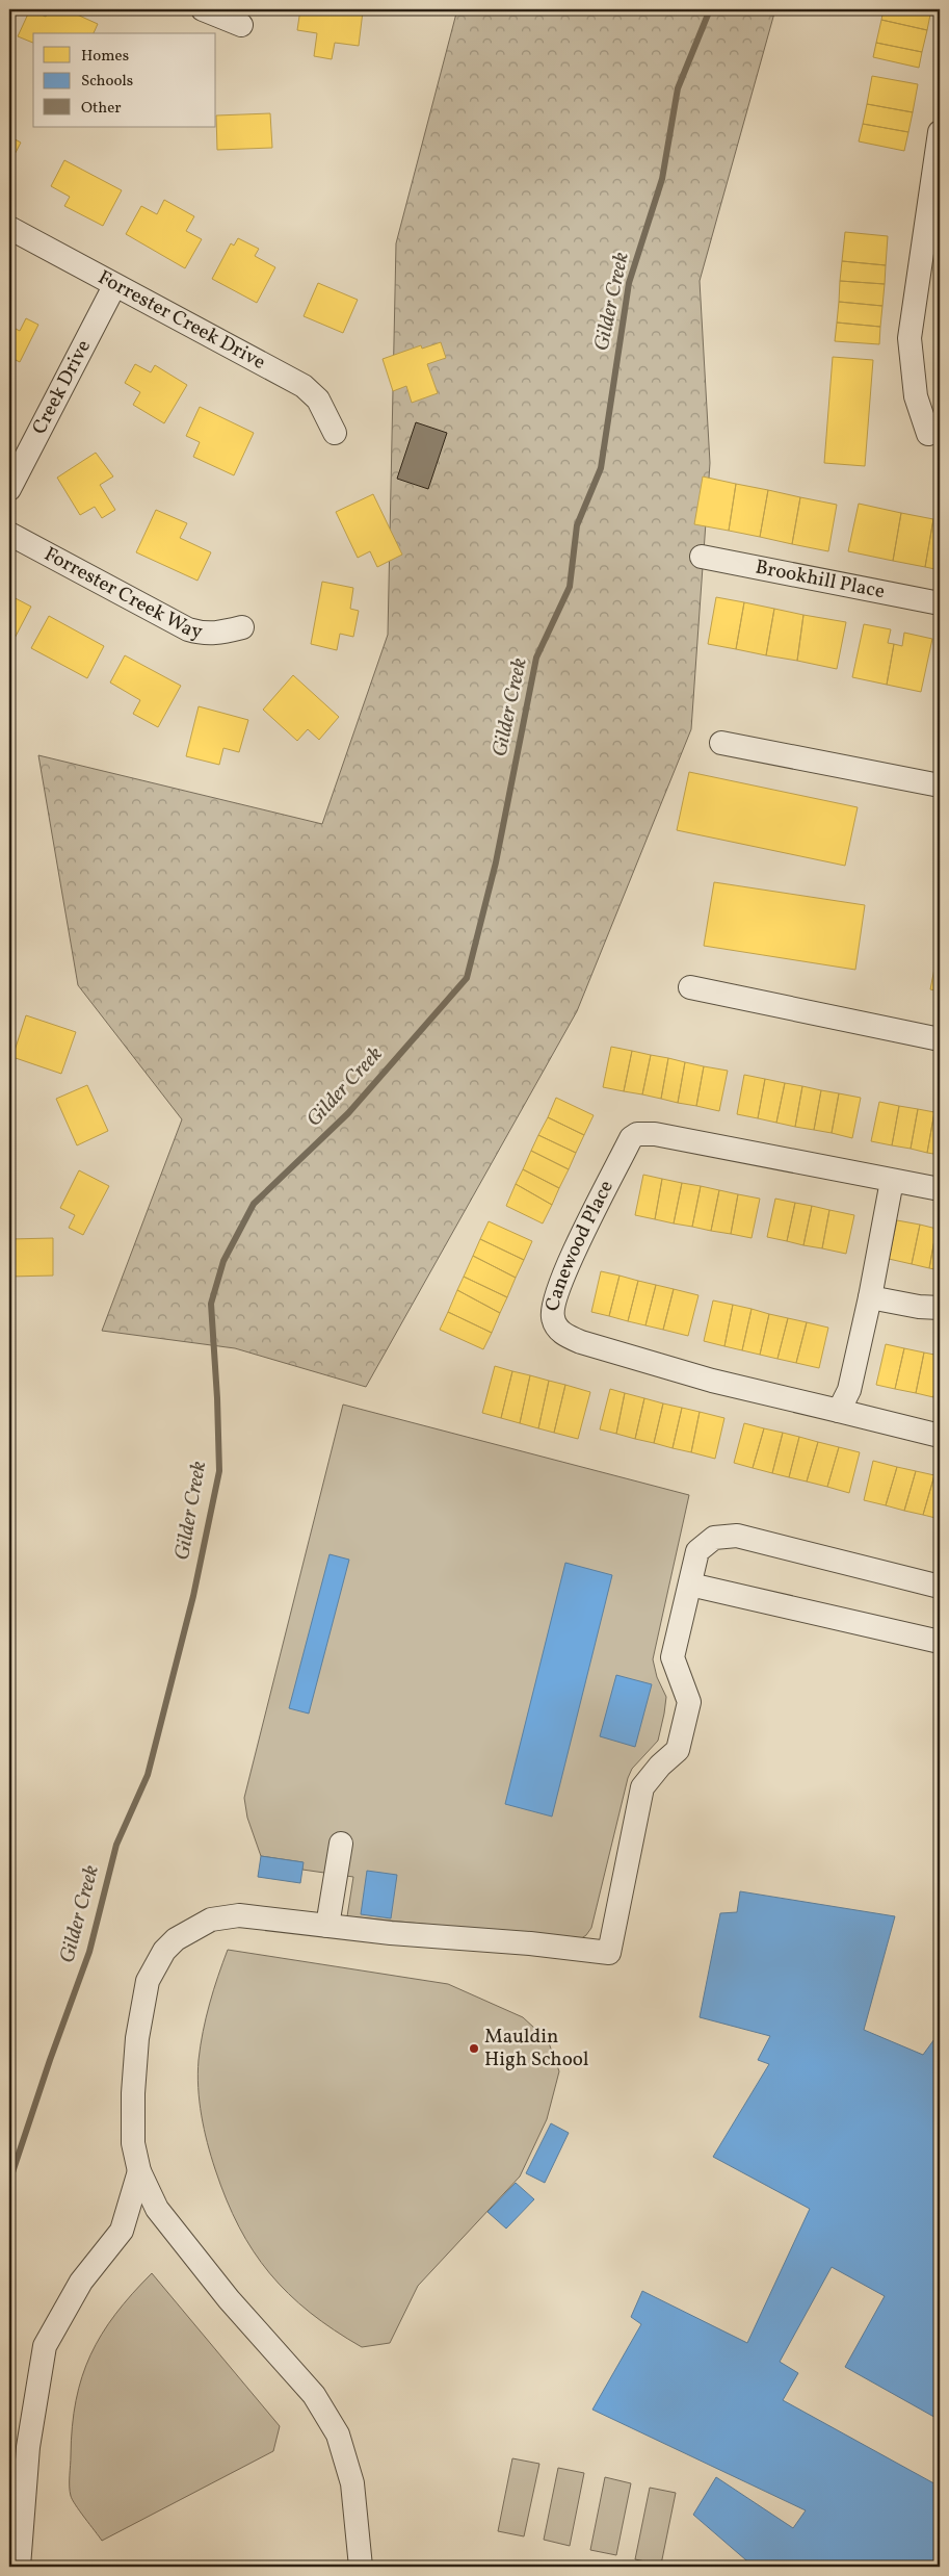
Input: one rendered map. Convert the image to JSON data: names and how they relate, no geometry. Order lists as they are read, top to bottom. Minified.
{"streets":{"street":["Forrester Creek Drive","Creek Drive","Brookhill Place","Forrester Creek Way","Canewood Place"]},"crossings":[["Forrester Creek Drive","Creek Drive"]],"water":["Gilder Creek"],"places":["Mauldin High School"],"legend":["Homes","Schools","Other"]}
